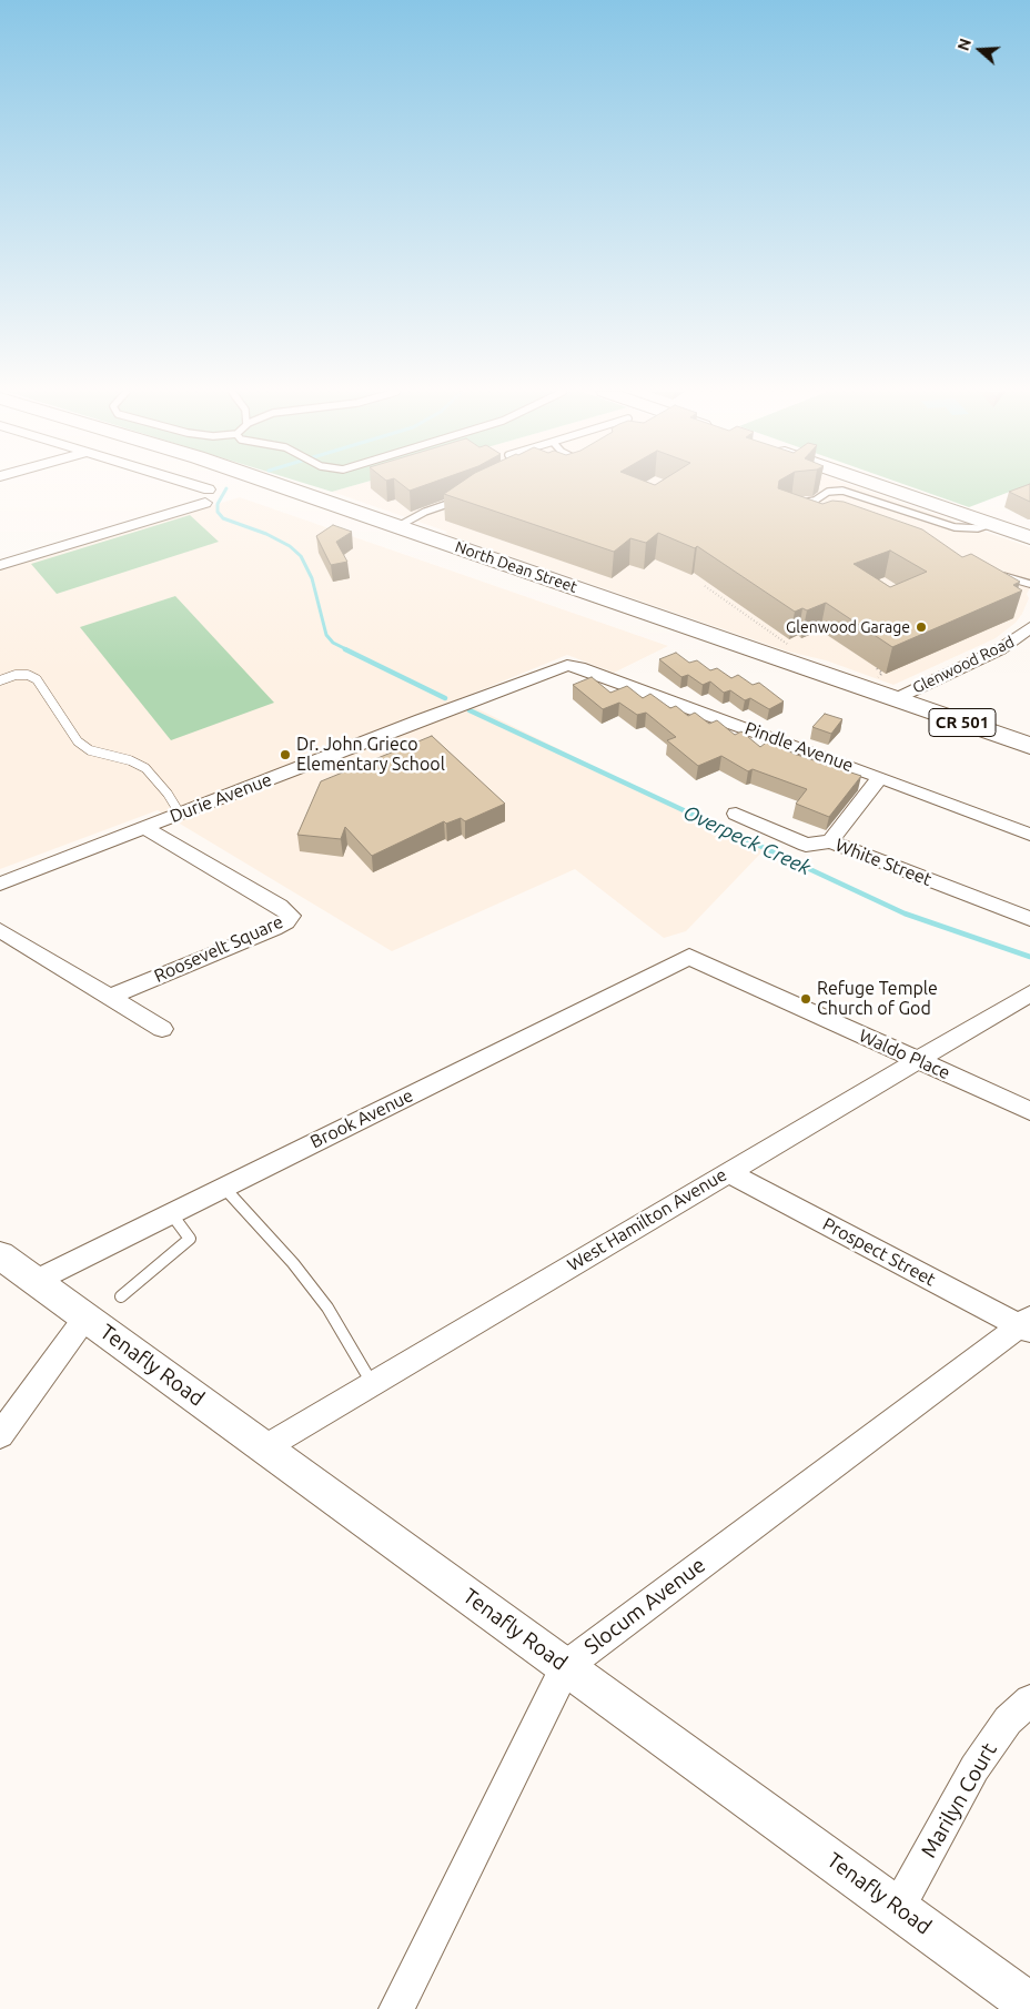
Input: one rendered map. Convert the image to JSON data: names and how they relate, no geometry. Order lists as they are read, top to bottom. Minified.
{"streets":{"main road":["North Dean Street","CR 501"],"street":["Glenwood Road","Pindle Avenue","Durie Avenue","White Street","Roosevelt Square","Waldo Place","Brook Avenue","West Hamilton Avenue","Prospect Street","Tenafly Road","Slocum Avenue","Marilyn Court"]},"crossings":[["North Dean Street","Glenwood Road"],["Pindle Avenue","Durie Avenue"],["Durie Avenue","Roosevelt Square"],["Waldo Place","Brook Avenue"],["Waldo Place","West Hamilton Avenue"],["Brook Avenue","Tenafly Road"],["West Hamilton Avenue","Prospect Street"],["West Hamilton Avenue","Tenafly Road"],["Prospect Street","Slocum Avenue"],["Tenafly Road","Slocum Avenue"],["Tenafly Road","Marilyn Court"]],"water":["Overpeck Creek"],"places":["Glenwood Garage","Dr. John Grieco Elementary School","Refuge Temple Church of God"],"north":"left"}
